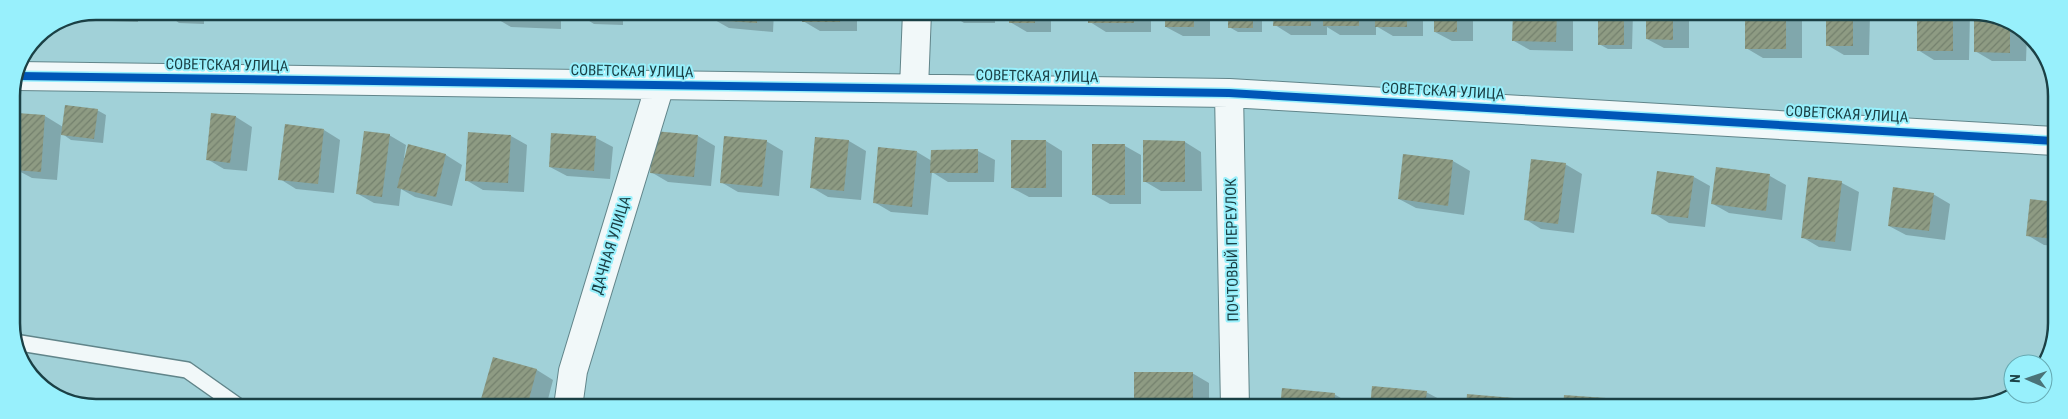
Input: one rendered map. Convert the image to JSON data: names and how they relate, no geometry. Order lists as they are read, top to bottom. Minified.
{"streets":{"street":["СОВЕТСКАЯ УЛИЦА","ДАЧНАЯ УЛИЦА","ПОЧТОВЫЙ ПЕРЕУЛОК"]},"crossings":[["СОВЕТСКАЯ УЛИЦА","ДАЧНАЯ УЛИЦА"],["СОВЕТСКАЯ УЛИЦА","ПОЧТОВЫЙ ПЕРЕУЛОК"]],"north":"left"}
